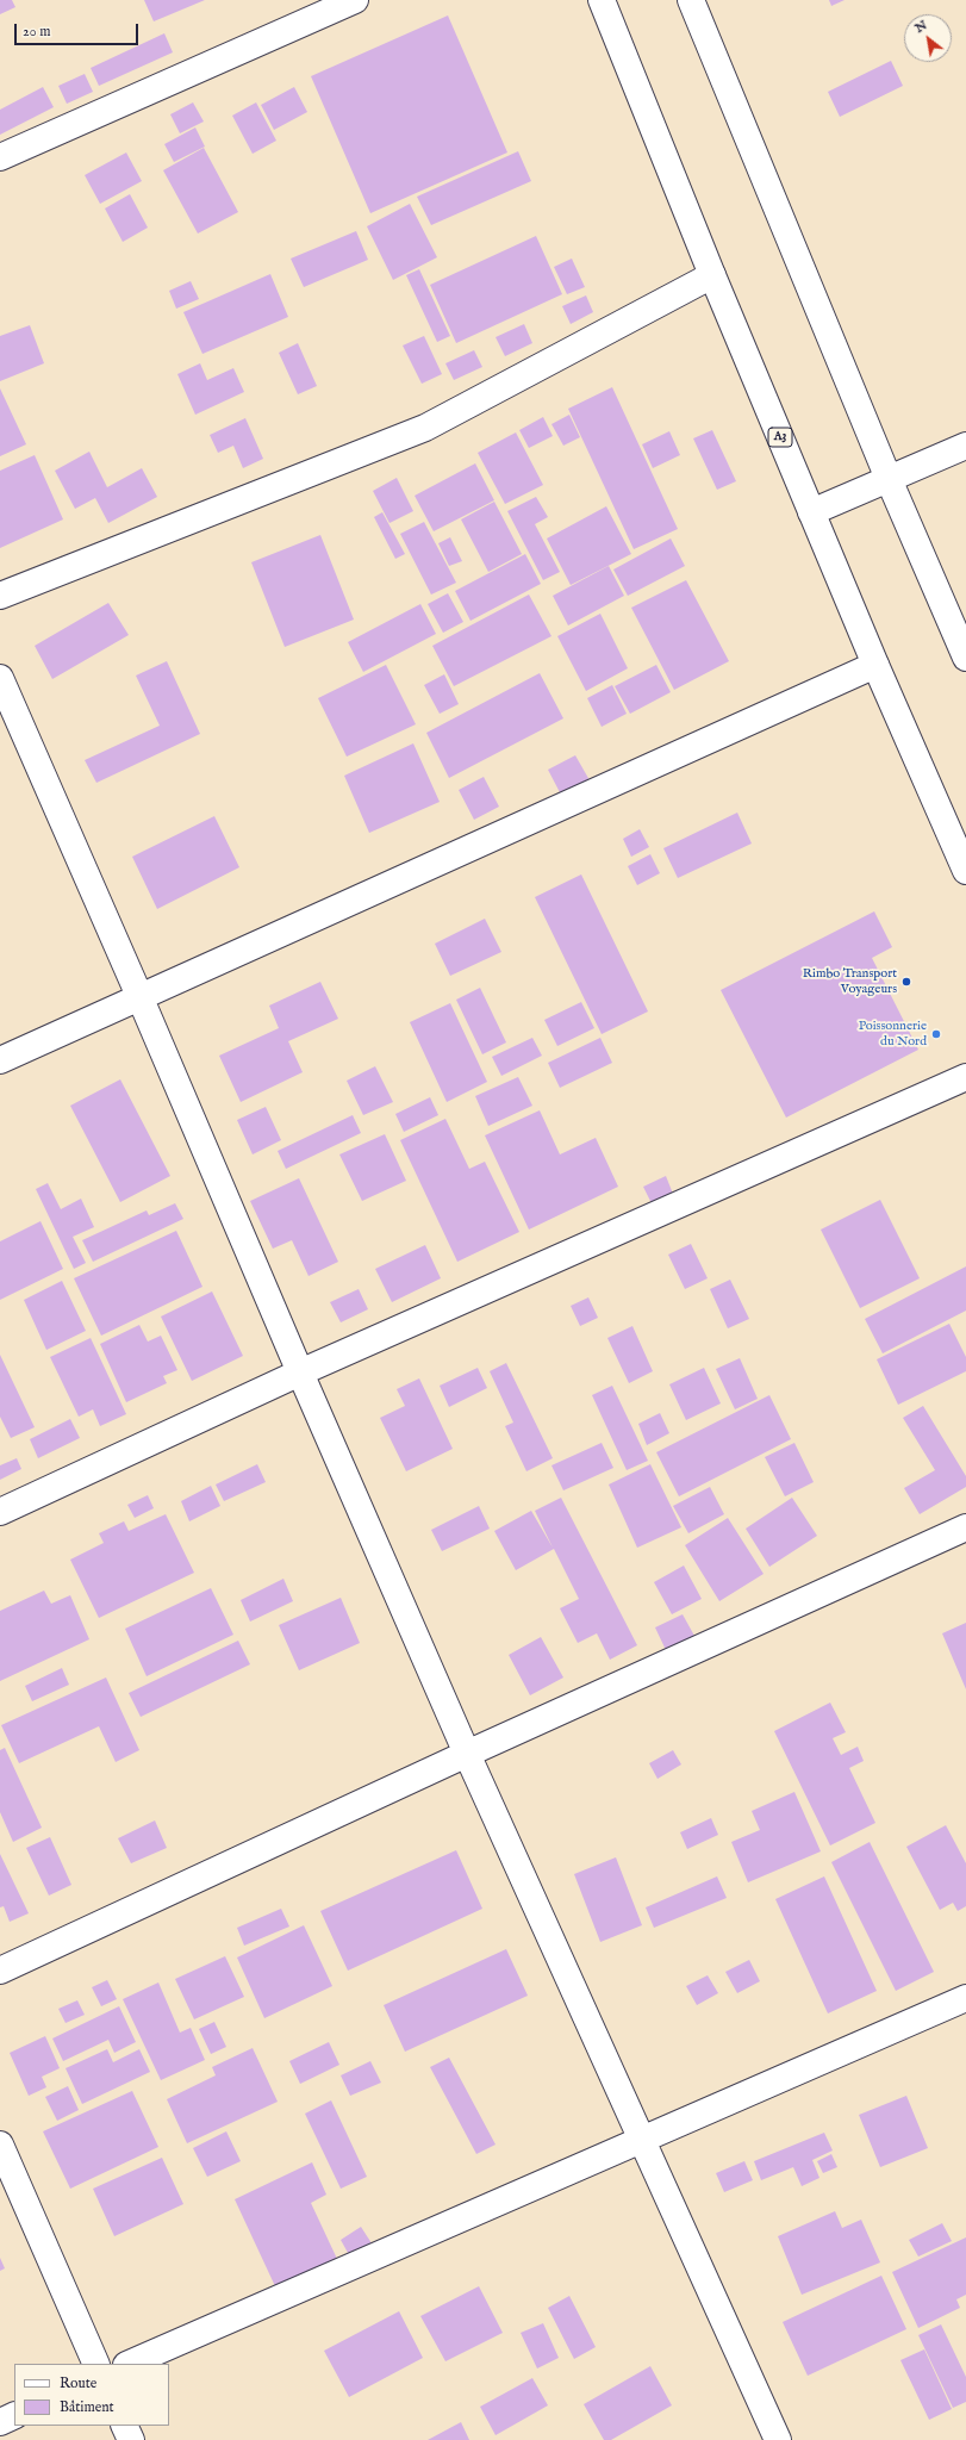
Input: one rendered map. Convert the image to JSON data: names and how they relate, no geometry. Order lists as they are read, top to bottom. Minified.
{"streets":{"main road":["A3"]},"places":["Rimbo Transport Voyageurs","Poissonnerie du Nord"],"legend":["Route","Bâtiment"],"scale_bar":"20 m","north":"top left"}
